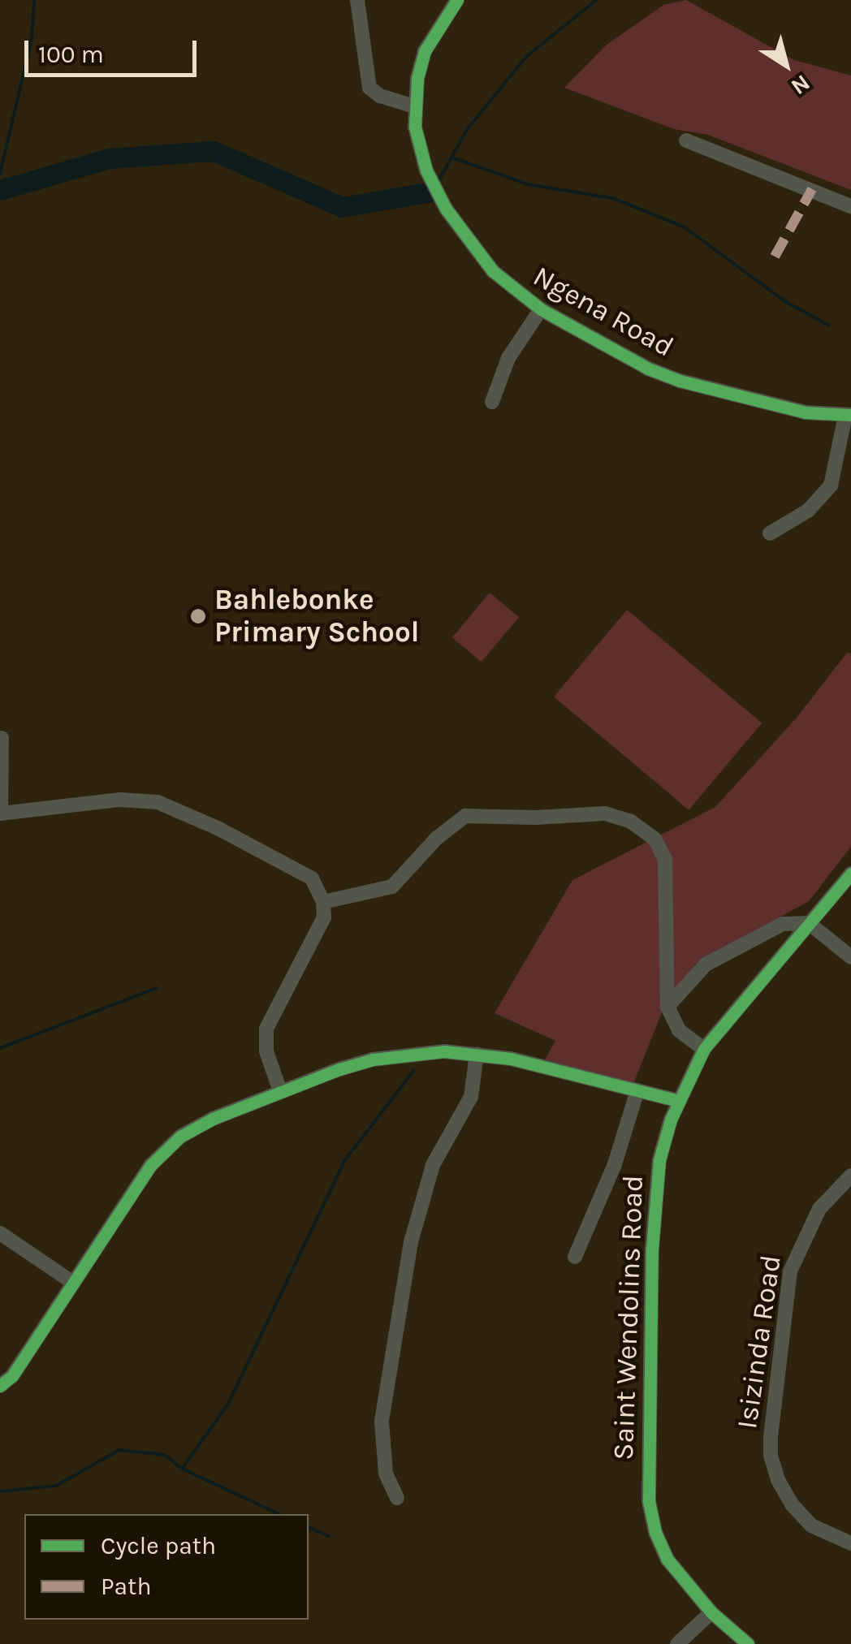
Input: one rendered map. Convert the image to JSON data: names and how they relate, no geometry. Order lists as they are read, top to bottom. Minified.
{"streets":{"street":["Ngena Road","Saint Wendolins Road","Isizinda Road"]},"places":["Bahlebonke Primary School"],"legend":["Cycle path","Path"],"scale_bar":"100 m","north":"bottom right"}
